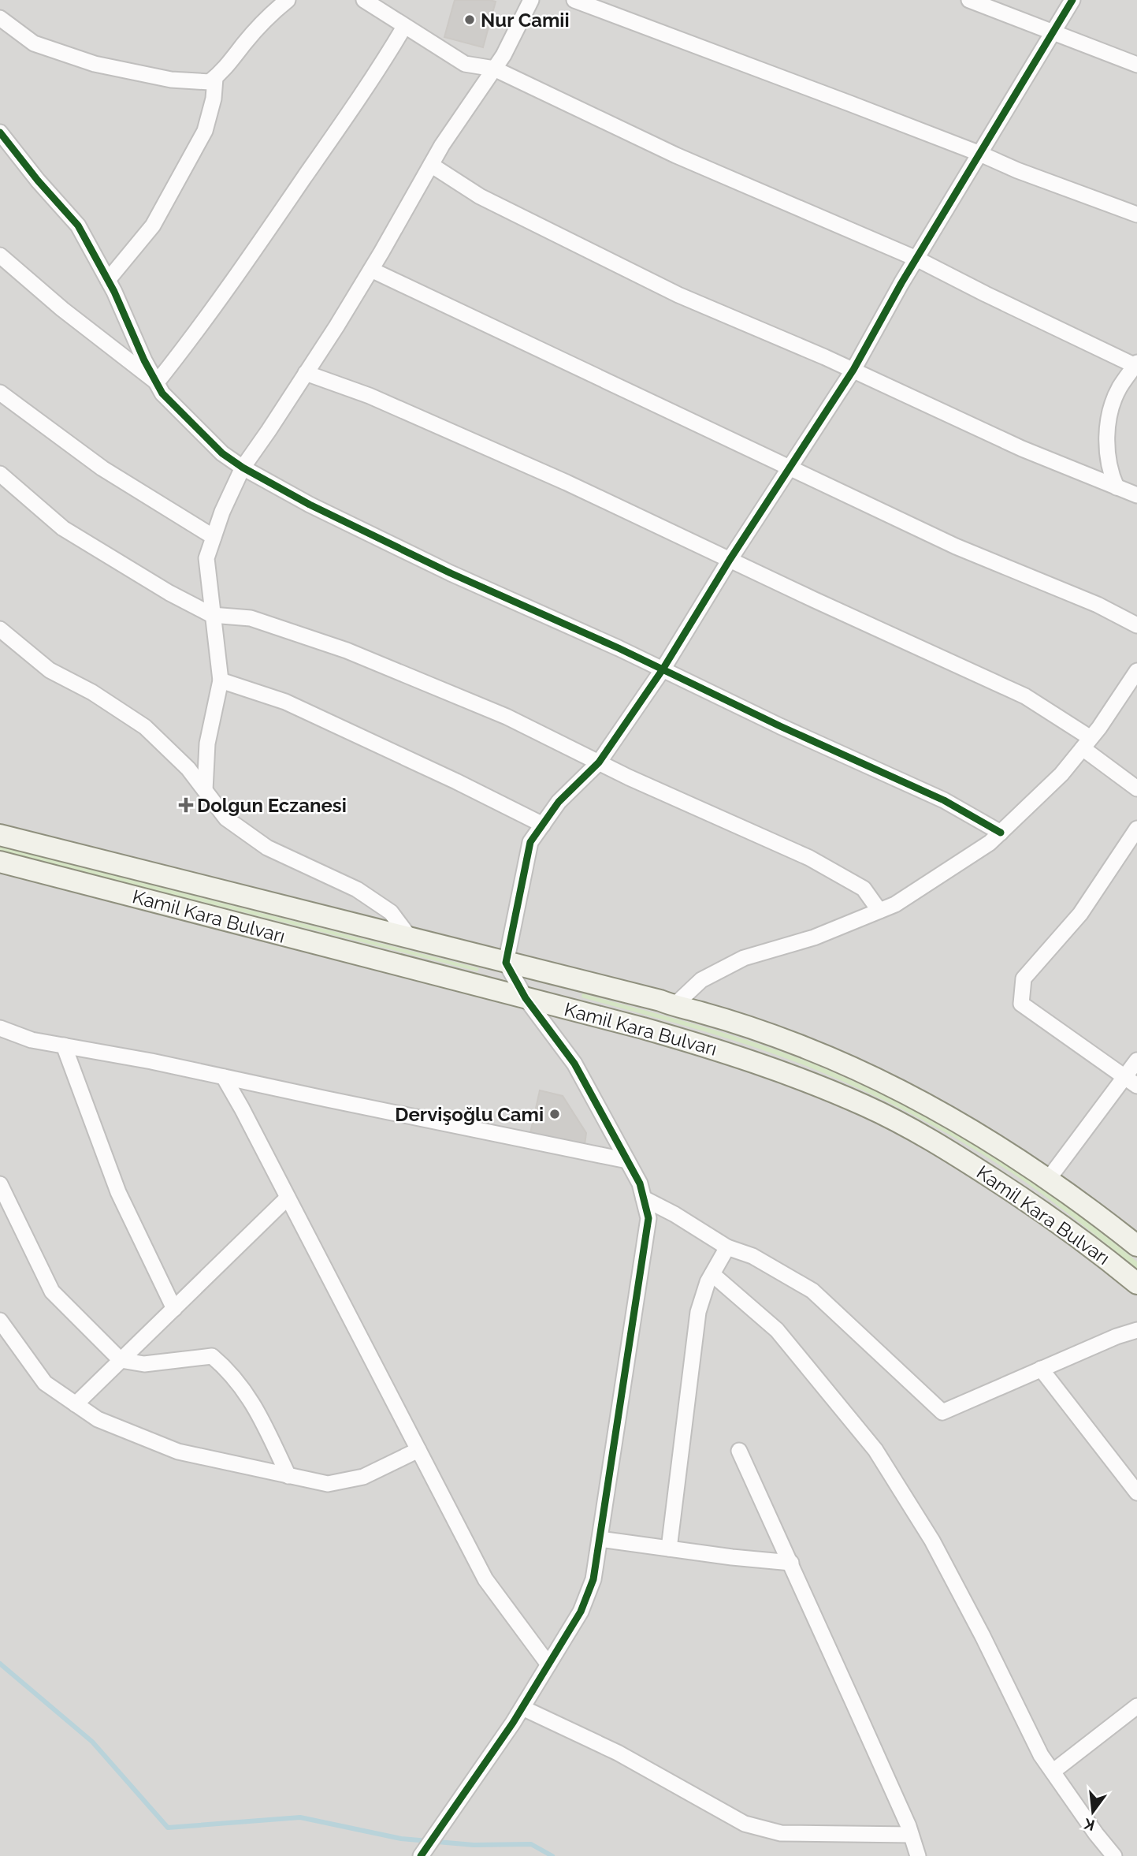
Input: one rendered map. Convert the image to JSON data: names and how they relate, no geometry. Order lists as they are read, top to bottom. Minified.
{"streets":{"main road":["Kamil Kara Bulvarı"]},"places":{"other":["Nur Camii","Dervişoğlu Cami"],"health":["Dolgun Eczanesi"]},"north":"bottom"}
